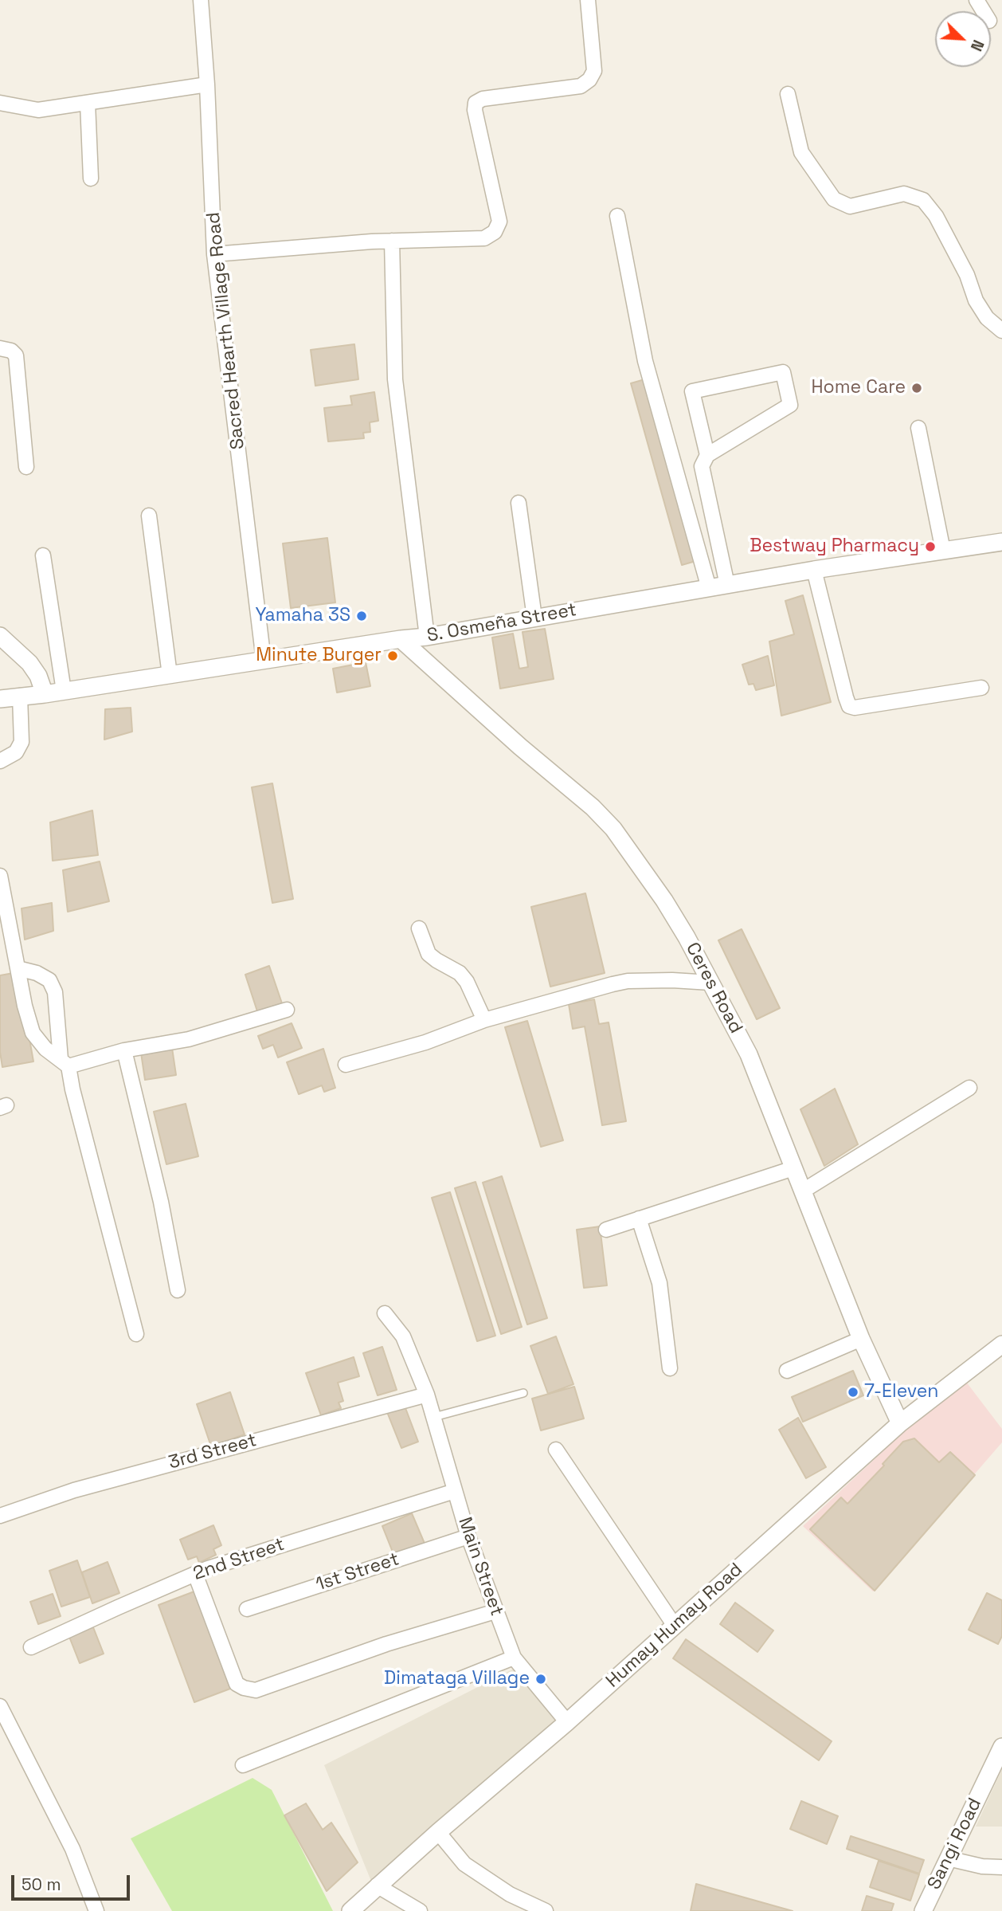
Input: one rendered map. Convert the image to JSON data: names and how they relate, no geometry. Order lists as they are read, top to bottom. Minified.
{"streets":{"street":["Sacred Hearth Village Road","S. Osmeña Street","Ceres Road","3rd Street","2nd Street","Main Street","1st Street","Humay Humay Road","Sangi Road"]},"crossings":[["Sacred Hearth Village Road","S. Osmeña Street"],["S. Osmeña Street","Ceres Road"],["Ceres Road","Humay Humay Road"],["3rd Street","Main Street"],["2nd Street","Main Street"],["Main Street","1st Street"],["Main Street","Humay Humay Road"]],"places":["Home Care","Bestway Pharmacy","Yamaha 3S","Minute Burger","7-Eleven","Dimataga Village"],"scale_bar":"50 m","north":"bottom right"}
